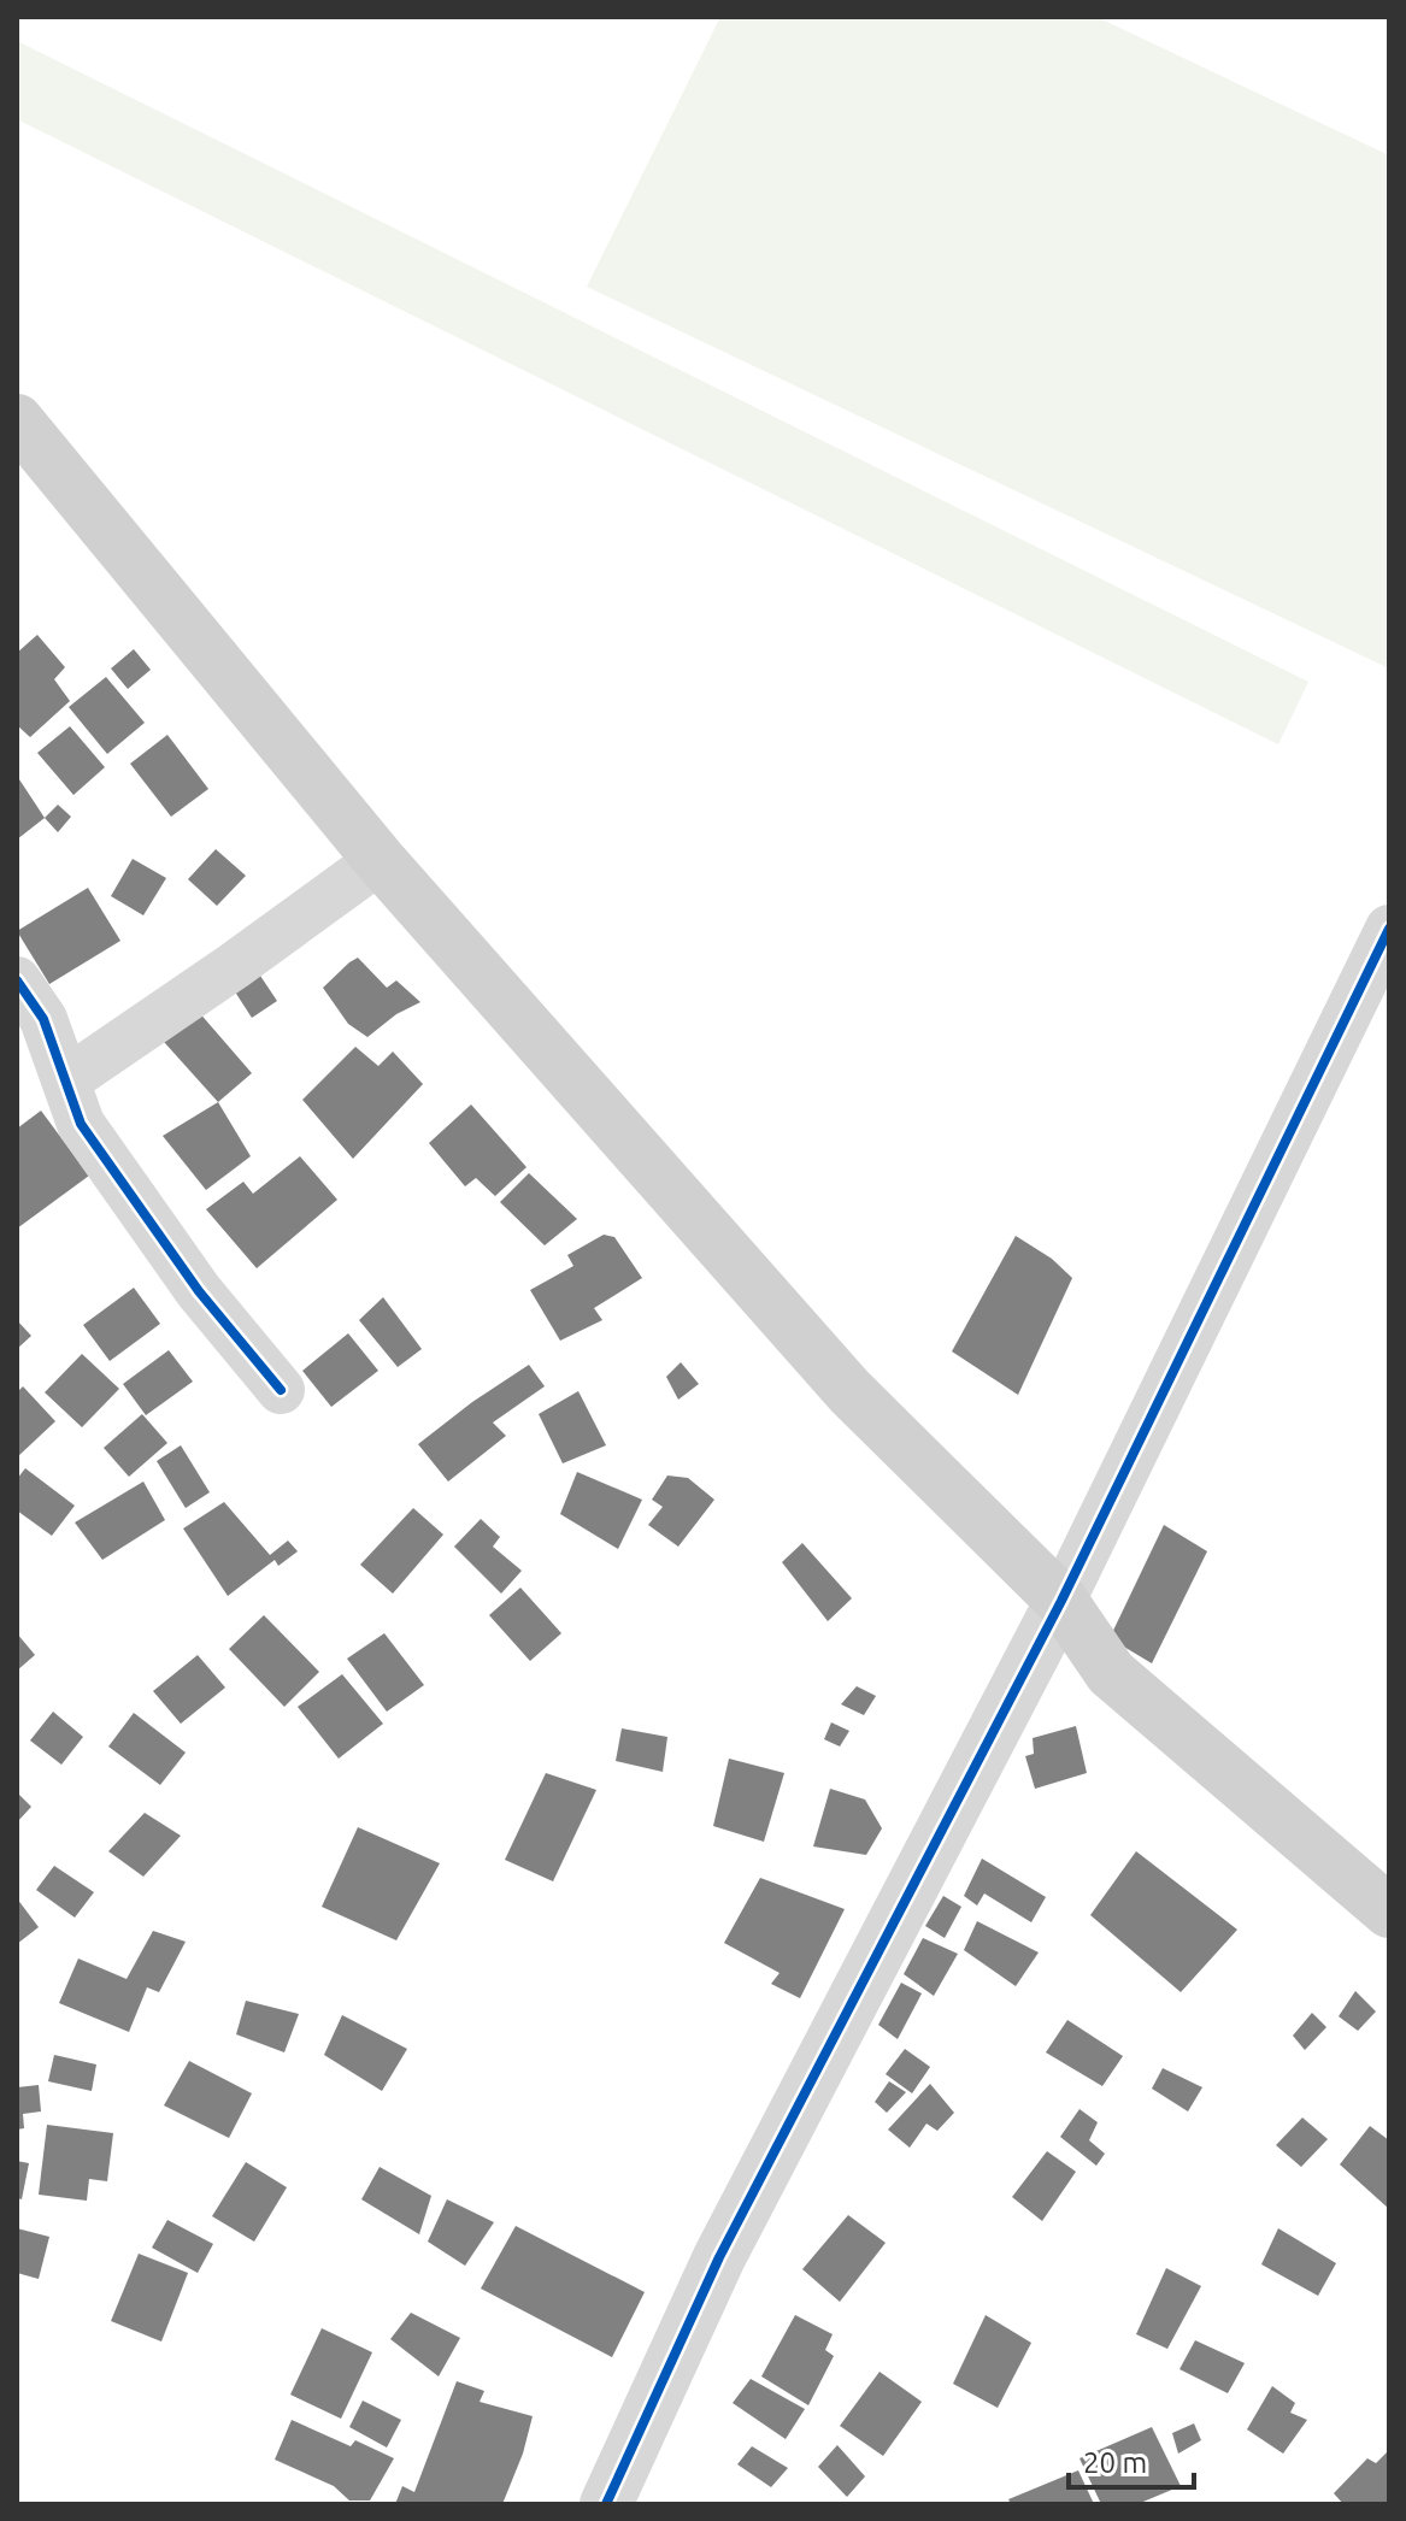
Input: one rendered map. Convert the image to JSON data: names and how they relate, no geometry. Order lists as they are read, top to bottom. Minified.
{"scale_bar":"20 m"}
